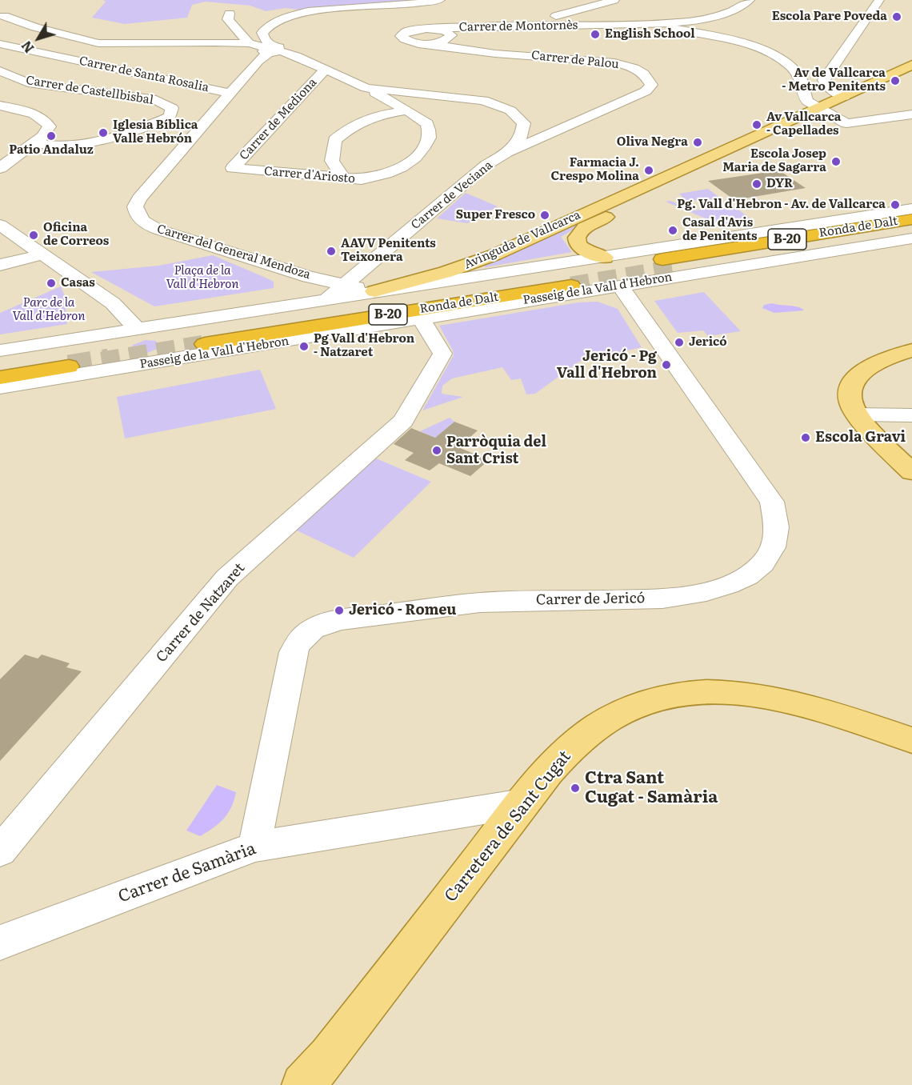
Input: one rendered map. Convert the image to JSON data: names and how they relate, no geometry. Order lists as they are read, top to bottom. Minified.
{"streets":{"highway":["Ronda de Dalt","B-20"],"main road":["Avinguda de Vallcarca","Carretera de Sant Cugat"],"street":["Carrer de Montornès","Carrer de Palou","Carrer de Santa Rosalia","Carrer de Castellbisbal","Carrer de Mediona","Carrer d'Ariosto","Carrer de Veciana","Carrer del General Mendoza","Passeig de la Vall d'Hebron","Carrer de Jericó","Carrer de Natzaret","Carrer de Samària"]},"crossings":[["Carrer de Montornès","Carrer de Palou"],["Carrer de Palou","Carrer de Veciana"],["Carrer de Santa Rosalia","Carrer del General Mendoza"],["Carrer de Mediona","Carrer d'Ariosto"],["Carrer de Mediona","Carrer de Veciana"],["Carrer d'Ariosto","Carrer de Veciana"],["Carrer de Veciana","Carrer del General Mendoza"],["Avinguda de Vallcarca","Carrer del General Mendoza"],["Avinguda de Vallcarca","Carrer de Jericó"],["Passeig de la Vall d'Hebron","Carrer de Jericó"],["Passeig de la Vall d'Hebron","Carrer de Natzaret"],["Carrer de Jericó","Carrer de Samària"],["Carretera de Sant Cugat","Carrer de Samària"]],"parks":["Plaça de la Vall d'Hebron","Parc de la Vall d'Hebron"],"places":["Escola Pare Poveda","English School","Av de Vallcarca - Metro Penitents","Av Vallcarca - Capellades","Iglesia Bíblica Valle Hebrón","Patio Andaluz","Oliva Negra","Escola Josep Maria de Sagarra","Farmacia J. Crespo Molina","DYR","Pg. Vall d'Hebron - Av. de Vallcarca","Super Fresco","Casal d'Avis de Penitents","Oficina de Correos","AAVV Penitents Teixonera","Casas","Jericó","Pg Vall d'Hebron - Natzaret","Jericó - Pg Vall d'Hebron","Escola Gravi","Parròquia del Sant Crist","Jericó - Romeu","Ctra Sant Cugat - Samària"],"north":"bottom left"}
